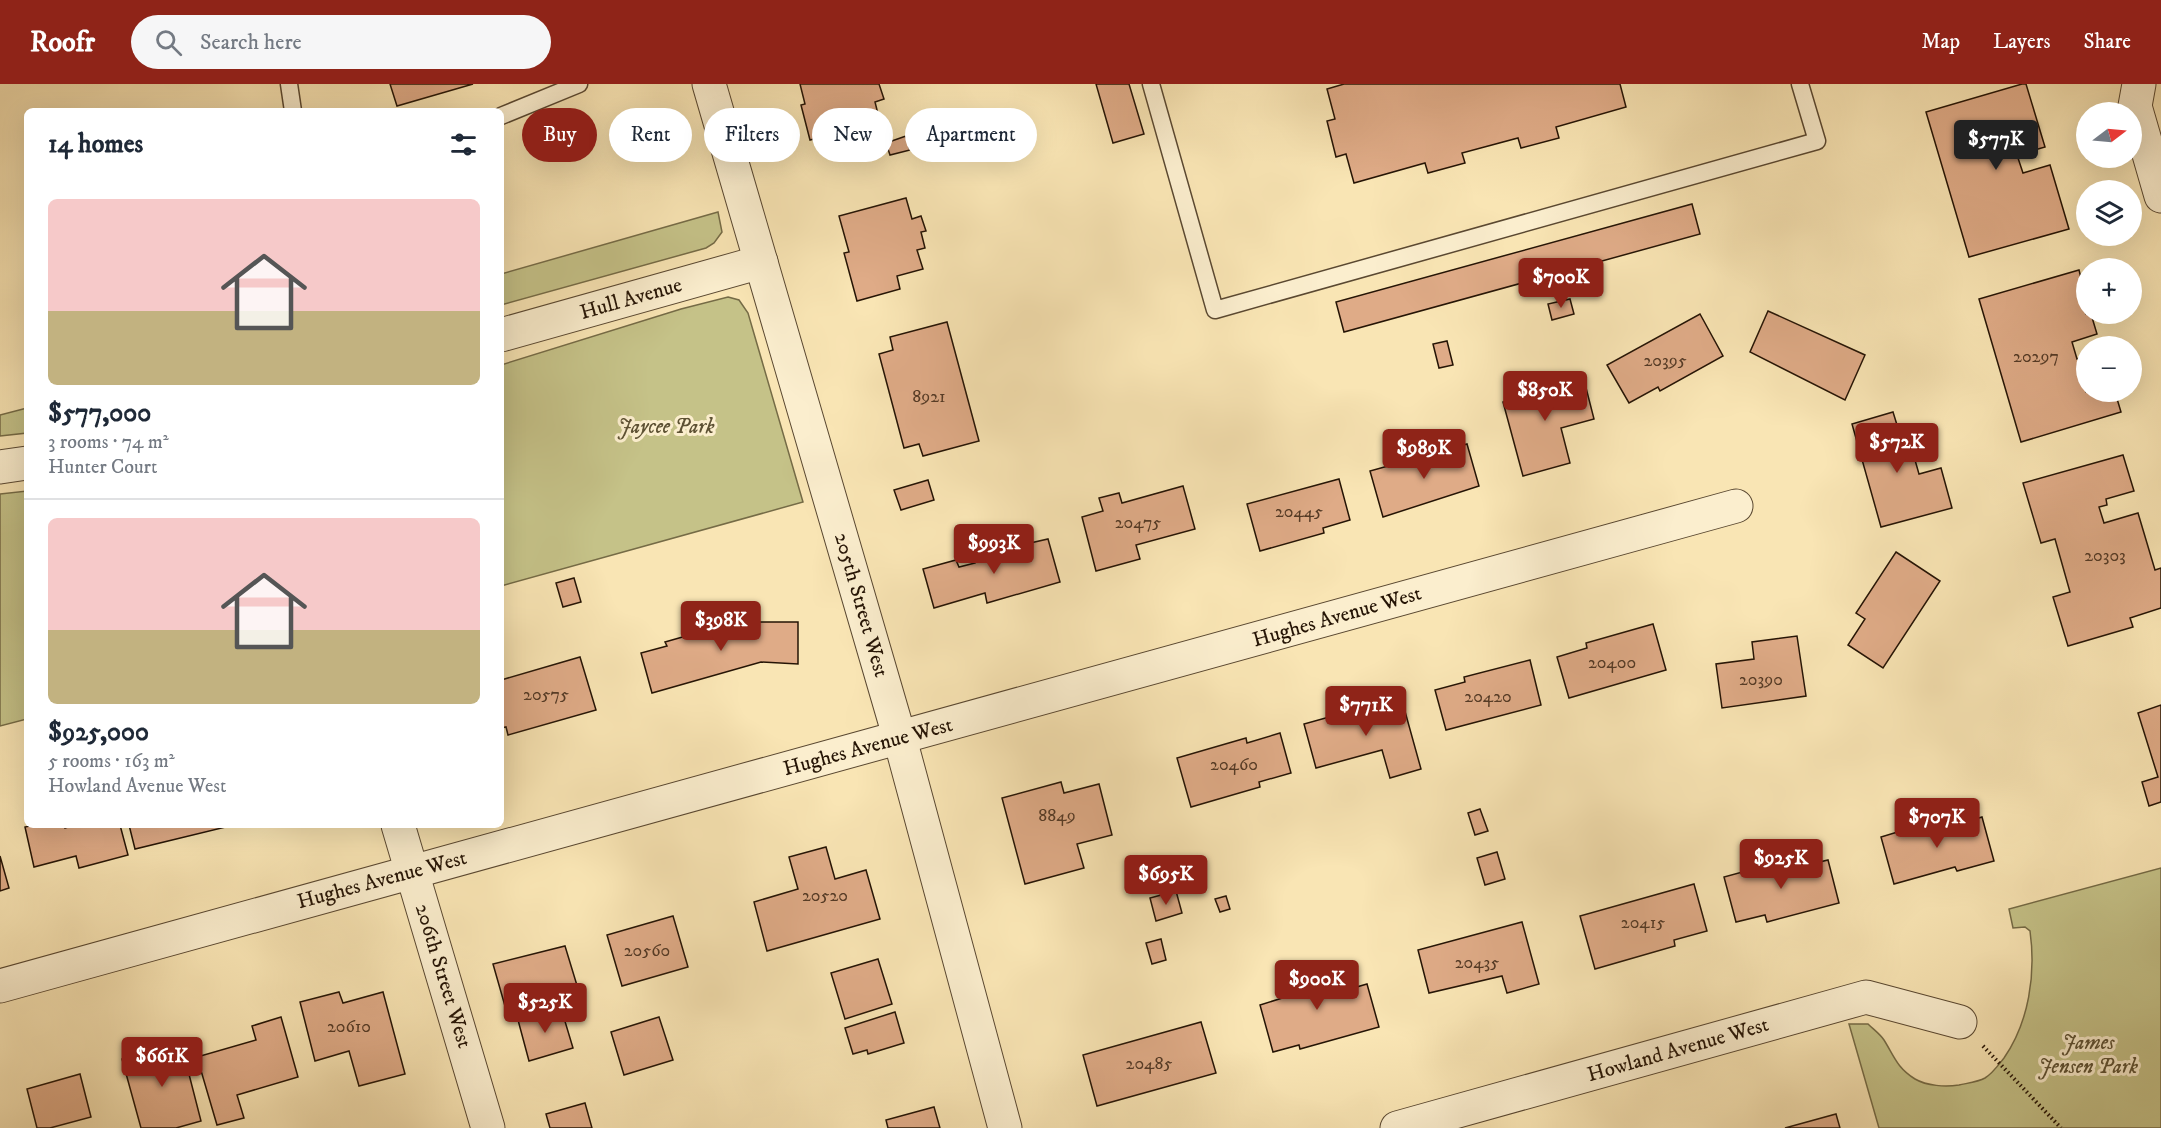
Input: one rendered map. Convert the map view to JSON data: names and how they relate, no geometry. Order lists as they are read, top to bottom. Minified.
{"streets":{"street":["Hull Avenue","205th Street West","Hughes Avenue West","206th Street West","Howland Avenue West"]},"crossings":[["Hull Avenue","205th Street West"],["205th Street West","Hughes Avenue West"],["Hughes Avenue West","206th Street West"]],"parks":["Jaycee Park","James Jensen Park"],"house_numbers":["20297","20395","8921","20445","20475","20303","20400","20390","20575","20420","20460","8849","20520","20415","20560","20435","20610","20485"],"north":"right","page":{"header":"Roofr","search":"Search here","nav":["Map","Layers","Share"],"map_buttons":["+","−"],"chip":["Buy","Rent","Filters","New","Apartment"],"heading":"14 homes","price":["$577K","$700K","$850K","$572K","$989K","$993K","$398K","$771K","$707K","$925K","$695K","$900K","$525K","$661K"],"list":[{"name":"$577,000","note":"3 rooms · 74 m² · Hunter Court"},{"name":"$925,000","note":"5 rooms · 163 m² · Howland Avenue West"}]}}
